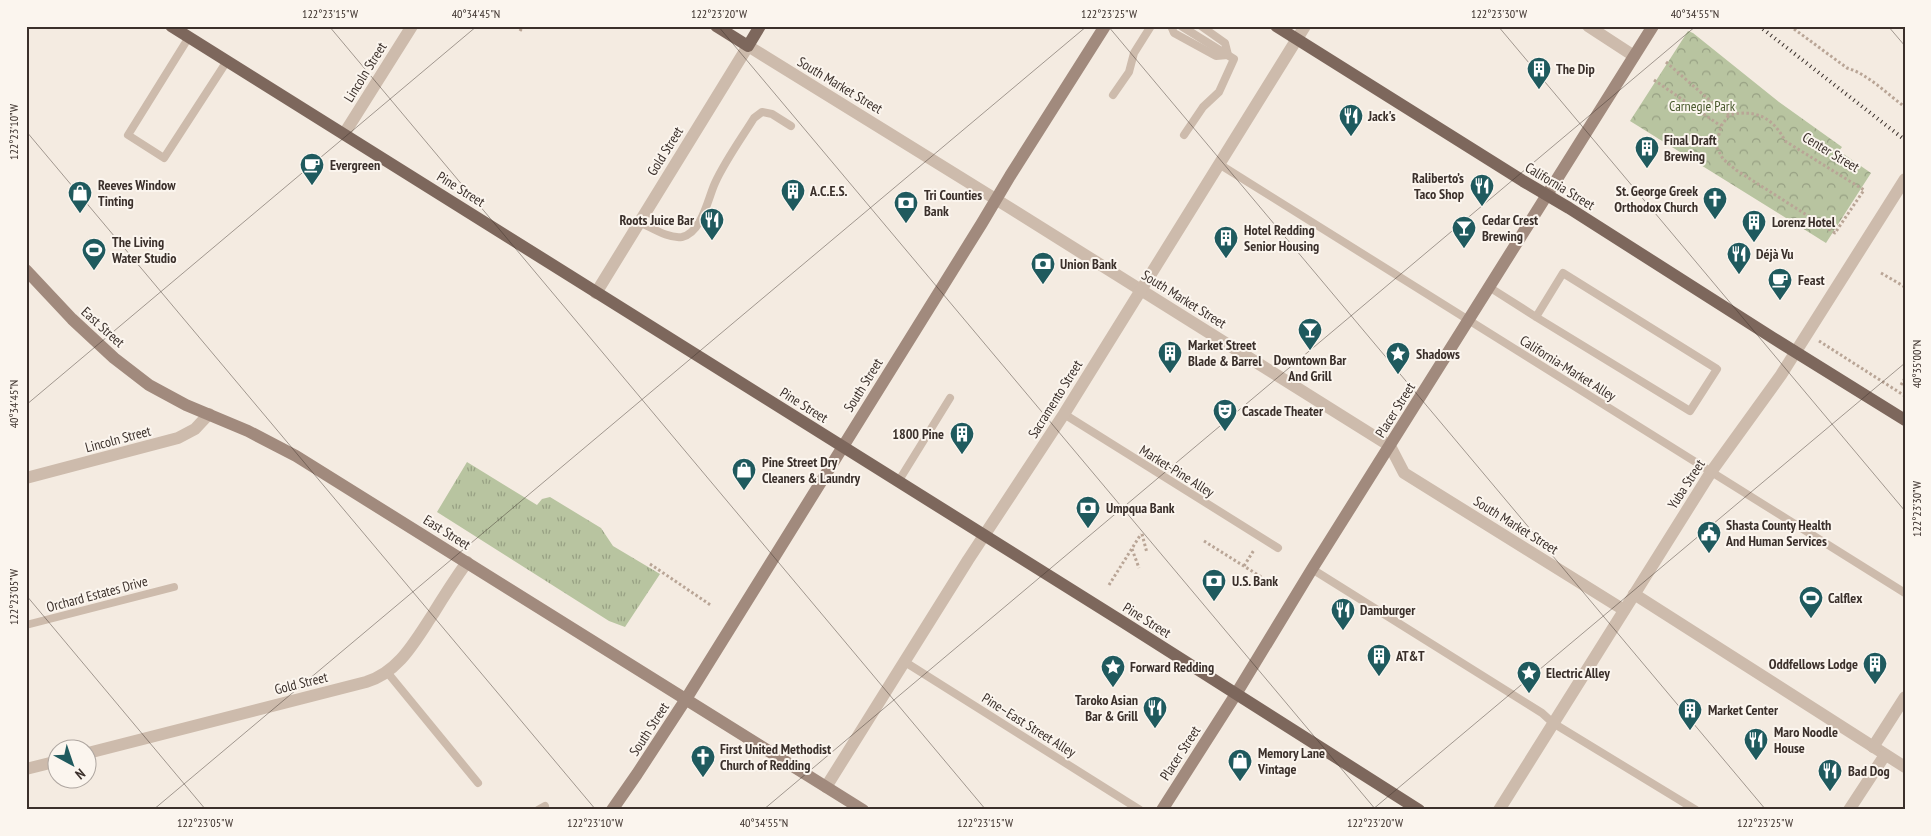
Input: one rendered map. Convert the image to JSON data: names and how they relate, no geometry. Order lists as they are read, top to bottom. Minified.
{"streets":{"main road":["South Market Street","Gold Street","California Street","Pine Street"],"street":["Lincoln Street","East Street","South Street","Sacramento Street","Placer Street","Yuba Street"],"lane":["California-Market Alley","Market-Pine Alley","Orchard Estates Drive","Pine–East Street Alley"],"path":["Center Street"]},"crossings":[["Lincoln Street","Pine Street"],["Lincoln Street","East Street"],["South Market Street","Gold Street"],["South Market Street","South Street"],["South Market Street","Sacramento Street"],["South Market Street","Placer Street"],["South Market Street","Yuba Street"],["Gold Street","Pine Street"],["Gold Street","East Street"],["California Street","Sacramento Street"],["California Street","Placer Street"],["California Street","Yuba Street"],["Pine Street","South Street"],["Pine Street","Sacramento Street"],["Pine Street","Placer Street"],["East Street","South Street"],["East Street","Sacramento Street"],["California-Market Alley","Sacramento Street"],["California-Market Alley","Placer Street"],["California-Market Alley","Yuba Street"],["Sacramento Street","Market-Pine Alley"],["Sacramento Street","Pine–East Street Alley"]],"parks":["Carnegie Park"],"places":{"building":["The Dip","Final Draft Brewing","A.C.E.S.","Lorenz Hotel","Hotel Redding Senior Housing","Market Street Blade & Barrel","1800 Pine","AT&T","Oddfellows Lodge","Market Center"],"restaurant":["Jack's","Raliberto’s Taco Shop","Roots Juice Bar","Déjà Vu","Damburger","Taroko Asian Bar & Grill","Maro Noodle House","Bad Dog"],"cafe":["Evergreen","Feast"],"shop":["Reeves Window Tinting","Pine Street Dry Cleaners & Laundry","Memory Lane Vintage"],"church":["St. George Greek Orthodox Church","First United Methodist Church of Redding"],"bank":["Tri Counties Bank","Union Bank","Umpqua Bank","U.S. Bank"],"bar":["Cedar Crest Brewing","Downtown Bar And Grill"],"sports":["The Living Water Studio","Calflex"],"place":["Shadows","Forward Redding","Electric Alley"],"theatre":["Cascade Theater"],"public building":["Shasta County Health And Human Services"]},"north":"bottom right","coordinates":["122°23'15\"W","40°34'45\"N","122°23'20\"W","122°23'25\"W","122°23'30\"W","40°34'55\"N","122°23'10\"W","40°35'00\"N","122°23'05\"W"]}
